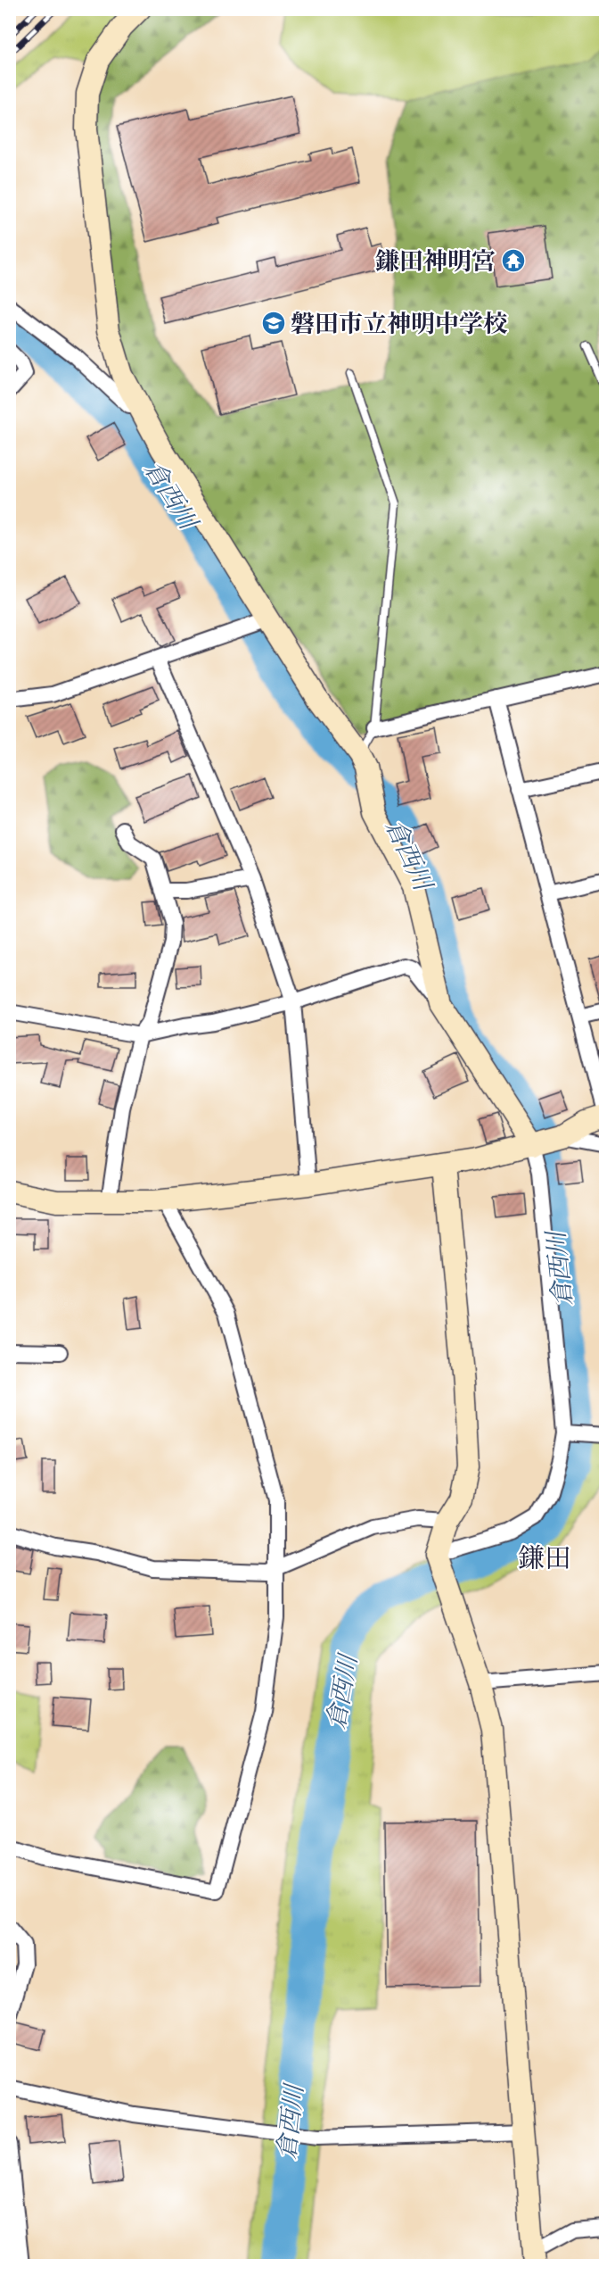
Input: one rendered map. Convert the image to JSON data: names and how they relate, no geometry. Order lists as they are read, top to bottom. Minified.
{"districts":["鎌田"],"water":["倉西川"],"places":{"temple":["鎌田神明宮"],"school or university":["磐田市立神明中学校"]}}
